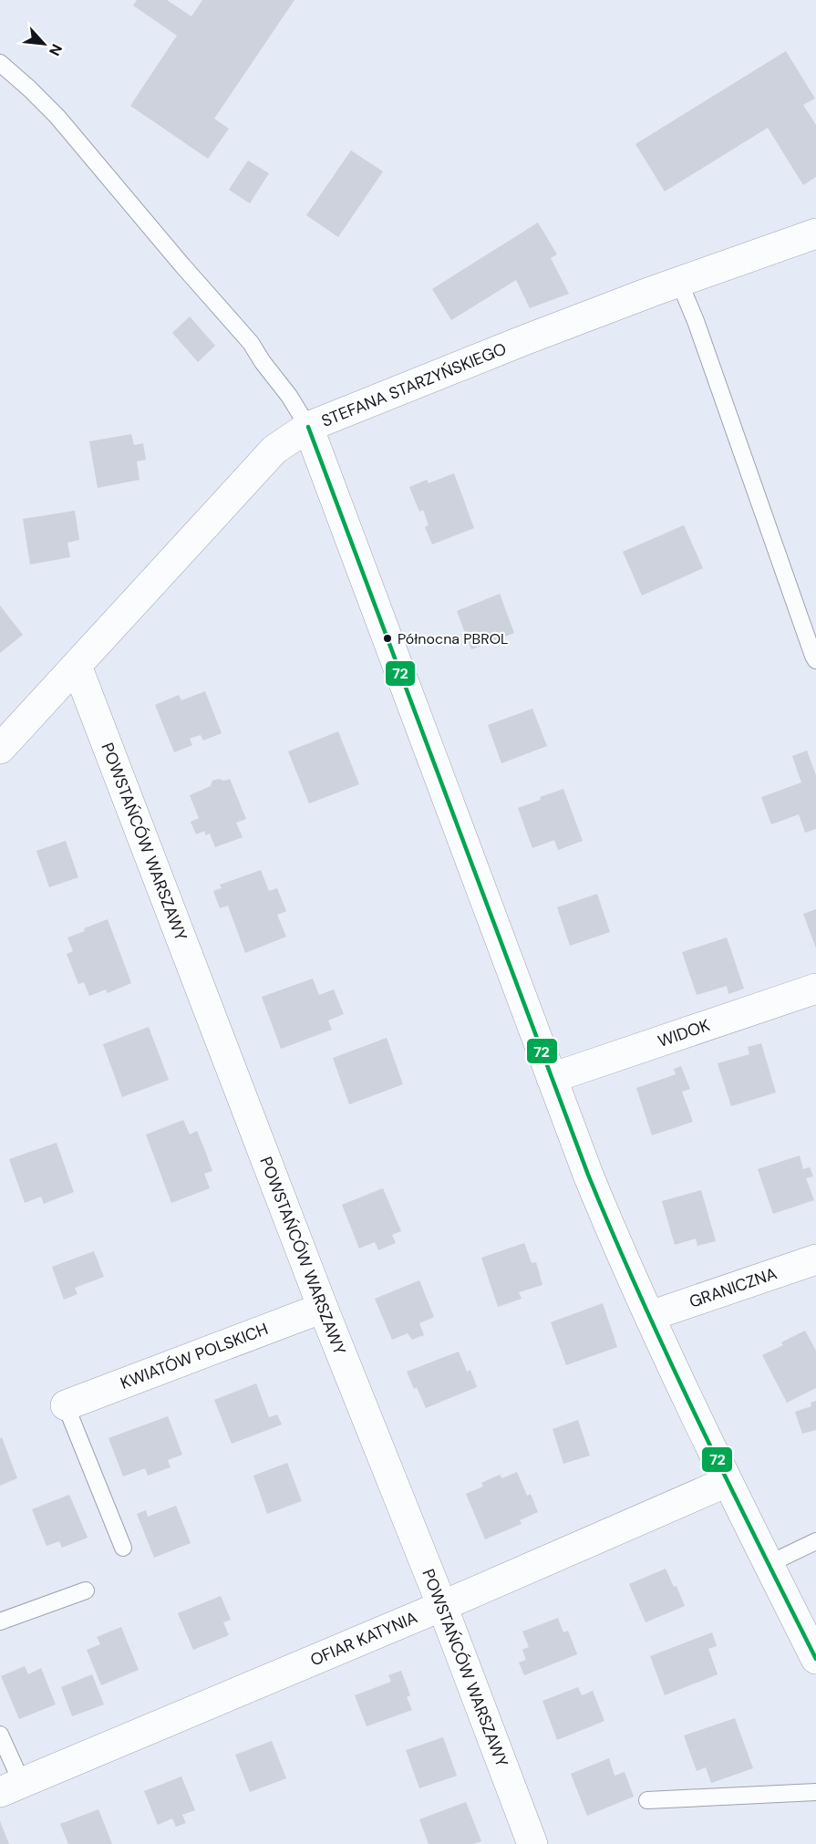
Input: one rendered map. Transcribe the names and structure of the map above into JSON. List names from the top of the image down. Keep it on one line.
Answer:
{"streets":{"street":["STEFANA STARZYŃSKIEGO","POWSTAŃCÓW WARSZAWY","WIDOK","GRANICZNA","KWIATÓW POLSKICH","OFIAR KATYNIA"]},"crossings":[["STEFANA STARZYŃSKIEGO","POWSTAŃCÓW WARSZAWY"],["POWSTAŃCÓW WARSZAWY","KWIATÓW POLSKICH"],["POWSTAŃCÓW WARSZAWY","OFIAR KATYNIA"]],"places":["Północna PBROL"],"lines":["transit line 72"],"north":"bottom right"}
